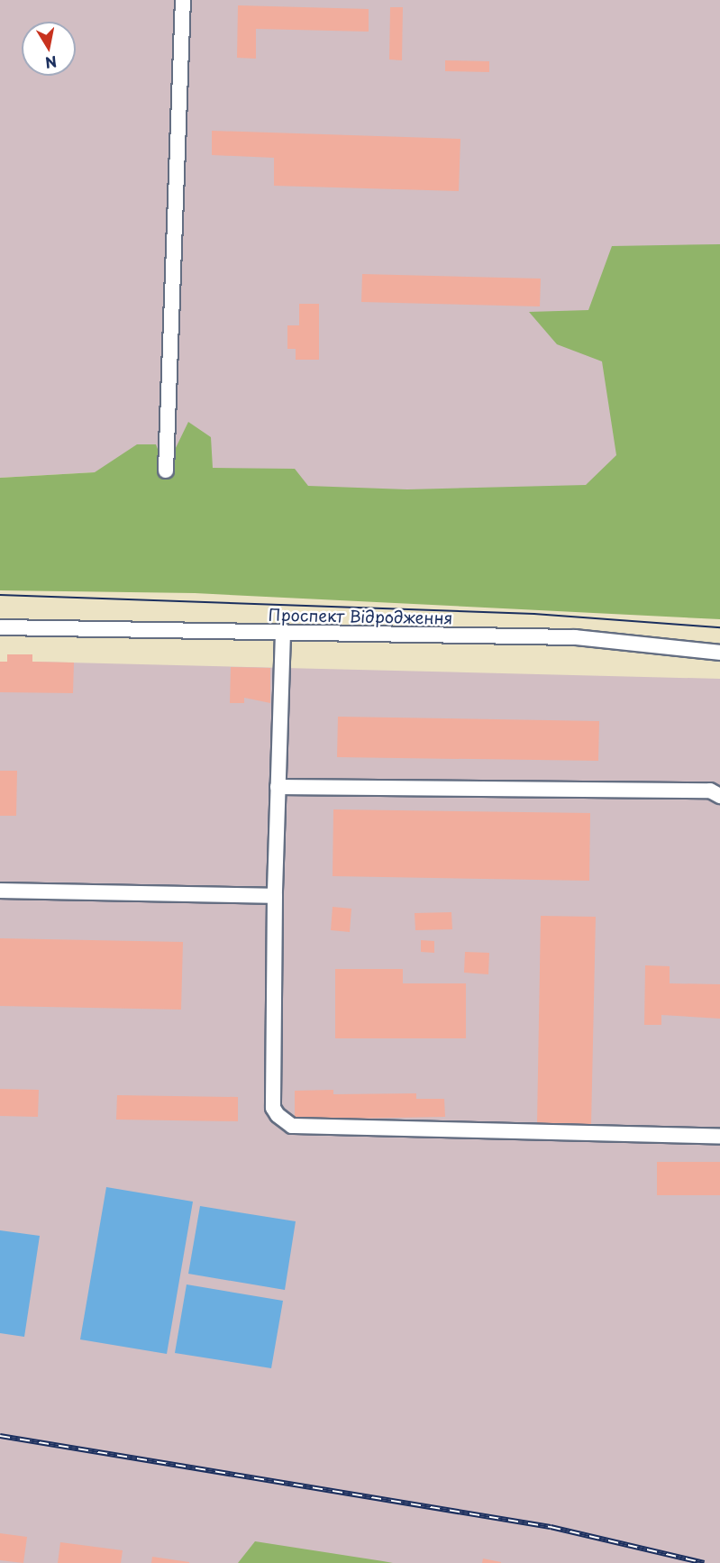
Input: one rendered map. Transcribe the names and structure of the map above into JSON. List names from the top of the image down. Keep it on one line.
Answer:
{"streets":{"street":["Проспект Відродження"]},"north":"bottom"}
